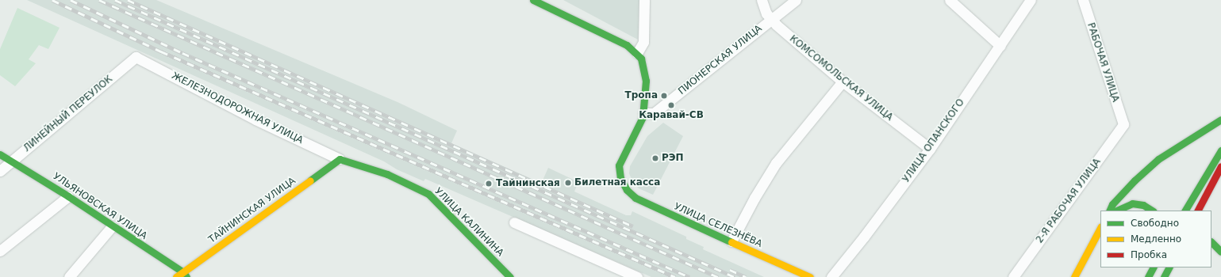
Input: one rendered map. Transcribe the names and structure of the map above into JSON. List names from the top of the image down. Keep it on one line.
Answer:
{"streets":{"main road":["УЛЬЯНОВСКАЯ УЛИЦА","ТАЙНИНСКАЯ УЛИЦА","УЛИЦА КАЛИНИНА","УЛИЦА СЕЛЕЗНЁВА"],"street":["ПИОНЕРСКАЯ УЛИЦА","РАБОЧАЯ УЛИЦА","КОМСОМОЛЬСКАЯ УЛИЦА","ЖЕЛЕЗНОДОРОЖНАЯ УЛИЦА","ЛИНЕЙНЫЙ ПЕРЕУЛОК","УЛИЦА ОПАНСКОГО","2-Я РАБОЧАЯ УЛИЦА"]},"crossings":[["ПИОНЕРСКАЯ УЛИЦА","КОМСОМОЛЬСКАЯ УЛИЦА"],["ПИОНЕРСКАЯ УЛИЦА","УЛИЦА СЕЛЕЗНЁВА"],["РАБОЧАЯ УЛИЦА","2-Я РАБОЧАЯ УЛИЦА"],["КОМСОМОЛЬСКАЯ УЛИЦА","УЛИЦА ОПАНСКОГО"],["ЖЕЛЕЗНОДОРОЖНАЯ УЛИЦА","ЛИНЕЙНЫЙ ПЕРЕУЛОК"],["ЖЕЛЕЗНОДОРОЖНАЯ УЛИЦА","ТАЙНИНСКАЯ УЛИЦА"],["ЖЕЛЕЗНОДОРОЖНАЯ УЛИЦА","УЛИЦА КАЛИНИНА"],["ЛИНЕЙНЫЙ ПЕРЕУЛОК","УЛЬЯНОВСКАЯ УЛИЦА"],["УЛЬЯНОВСКАЯ УЛИЦА","ТАЙНИНСКАЯ УЛИЦА"],["ТАЙНИНСКАЯ УЛИЦА","УЛИЦА КАЛИНИНА"]],"places":["Тропа","Каравай-СВ","РЭП","Билетная касса","Тайнинская"],"legend":["Свободно","Медленно","Пробка"]}
